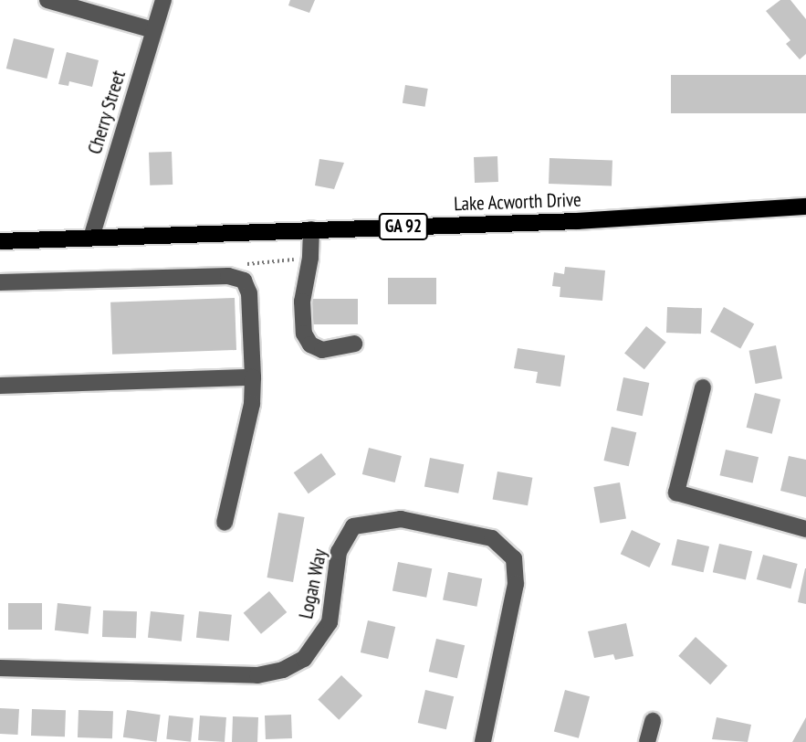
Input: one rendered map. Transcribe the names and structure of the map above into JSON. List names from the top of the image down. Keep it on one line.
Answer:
{"streets":{"main road":["Lake Acworth Drive","GA 92"],"street":["Cherry Street","Logan Way"]},"crossings":[["Cherry Street","Lake Acworth Drive"]]}
